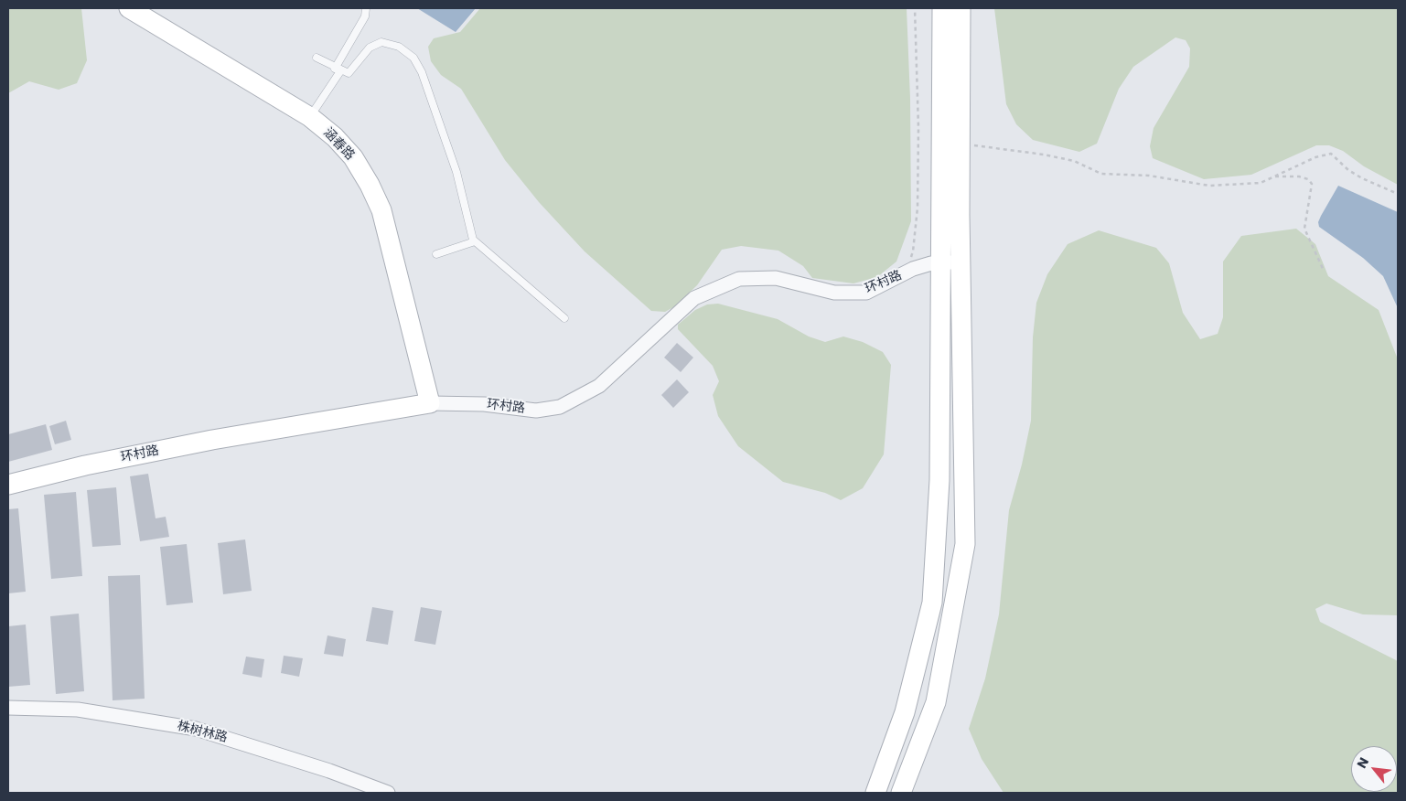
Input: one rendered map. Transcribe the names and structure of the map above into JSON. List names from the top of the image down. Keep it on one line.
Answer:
{"streets":{"main road":["涵春路","环村路"],"street":["株树林路"]},"crossings":[["涵春路","环村路"]],"north":"top left"}
